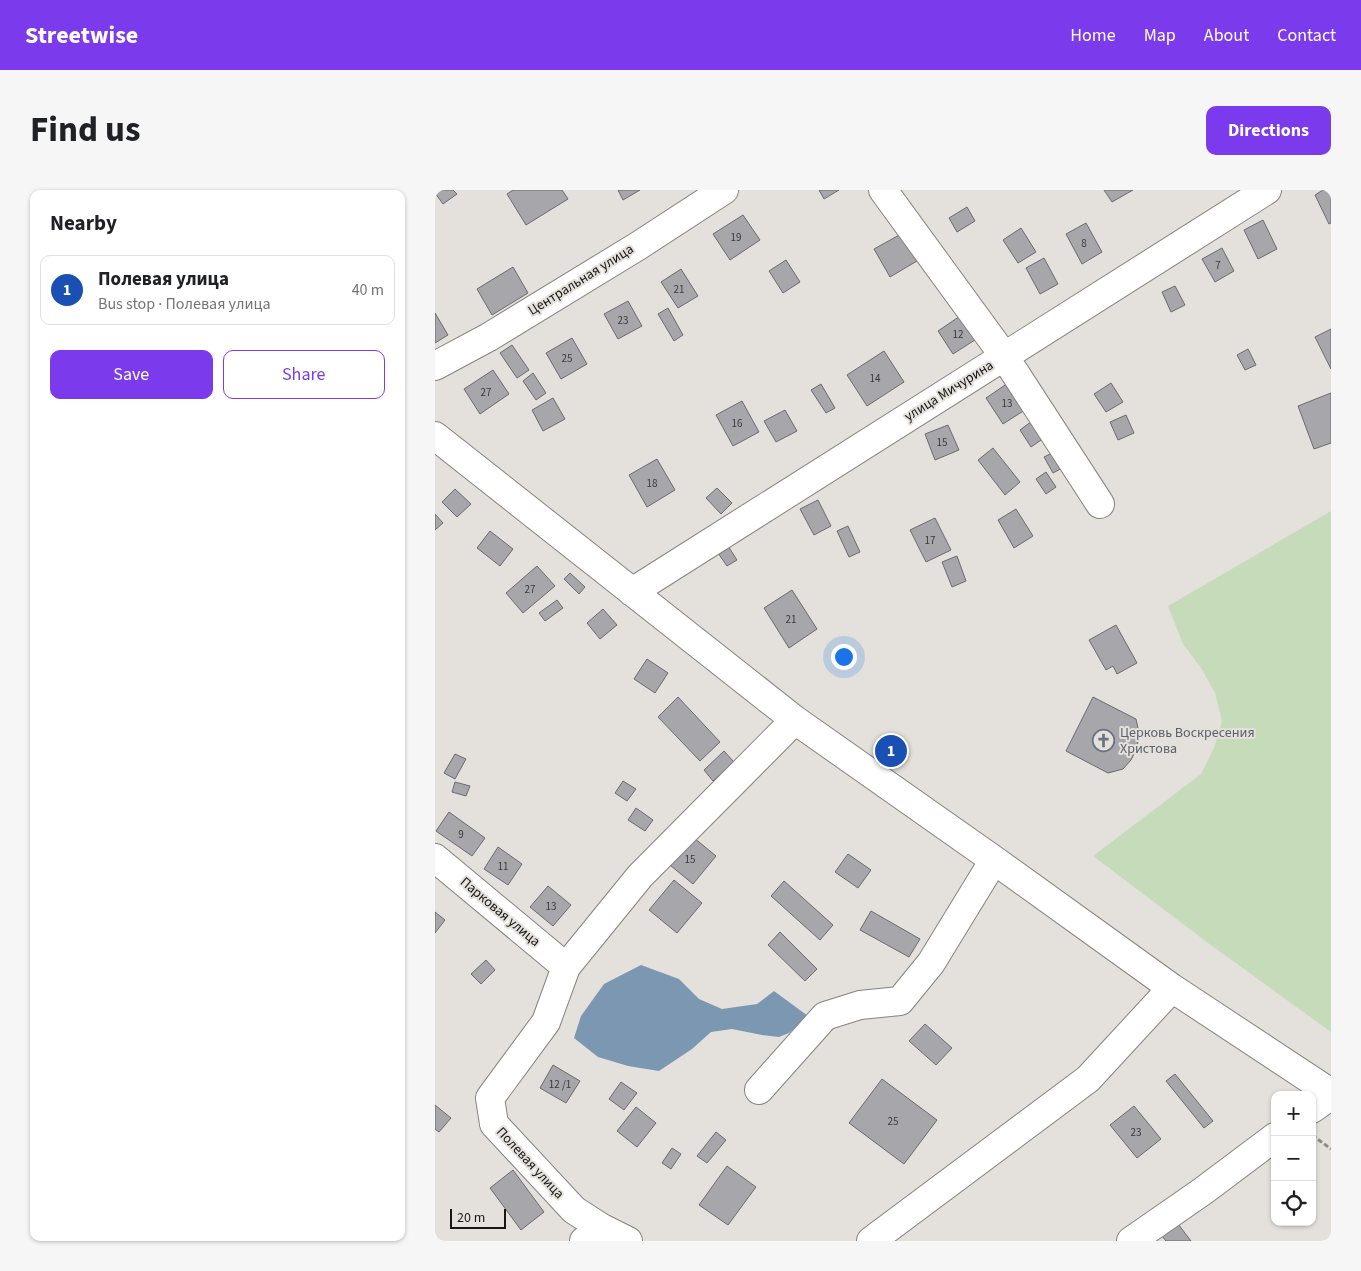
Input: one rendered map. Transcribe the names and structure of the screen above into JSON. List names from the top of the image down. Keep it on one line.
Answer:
{"streets":{"street":["Центральная улица","улица Мичурина","Парковая улица","Полевая улица"]},"crossings":[["Парковая улица","Полевая улица"]],"places":{"church":["Церковь Воскресения Христова"]},"house_numbers":["19","8","7","21","23","12","25","14","27","13","16","15","18","17","27","21","9","15","11","13","12 /1","25","23"],"scale_bar":"20 m","page":{"header":"Streetwise","nav":["Home","Map","About","Contact"],"title":"Find us","buttons":["Directions",["Save","Share"]],"heading":"Nearby","list":[{"mark":"1","name":"Полевая улица","note":"Bus stop · Полевая улица","value":"40 m"}],"pins":"1","map_buttons":["+","−"],"scale":"20 m"}}
